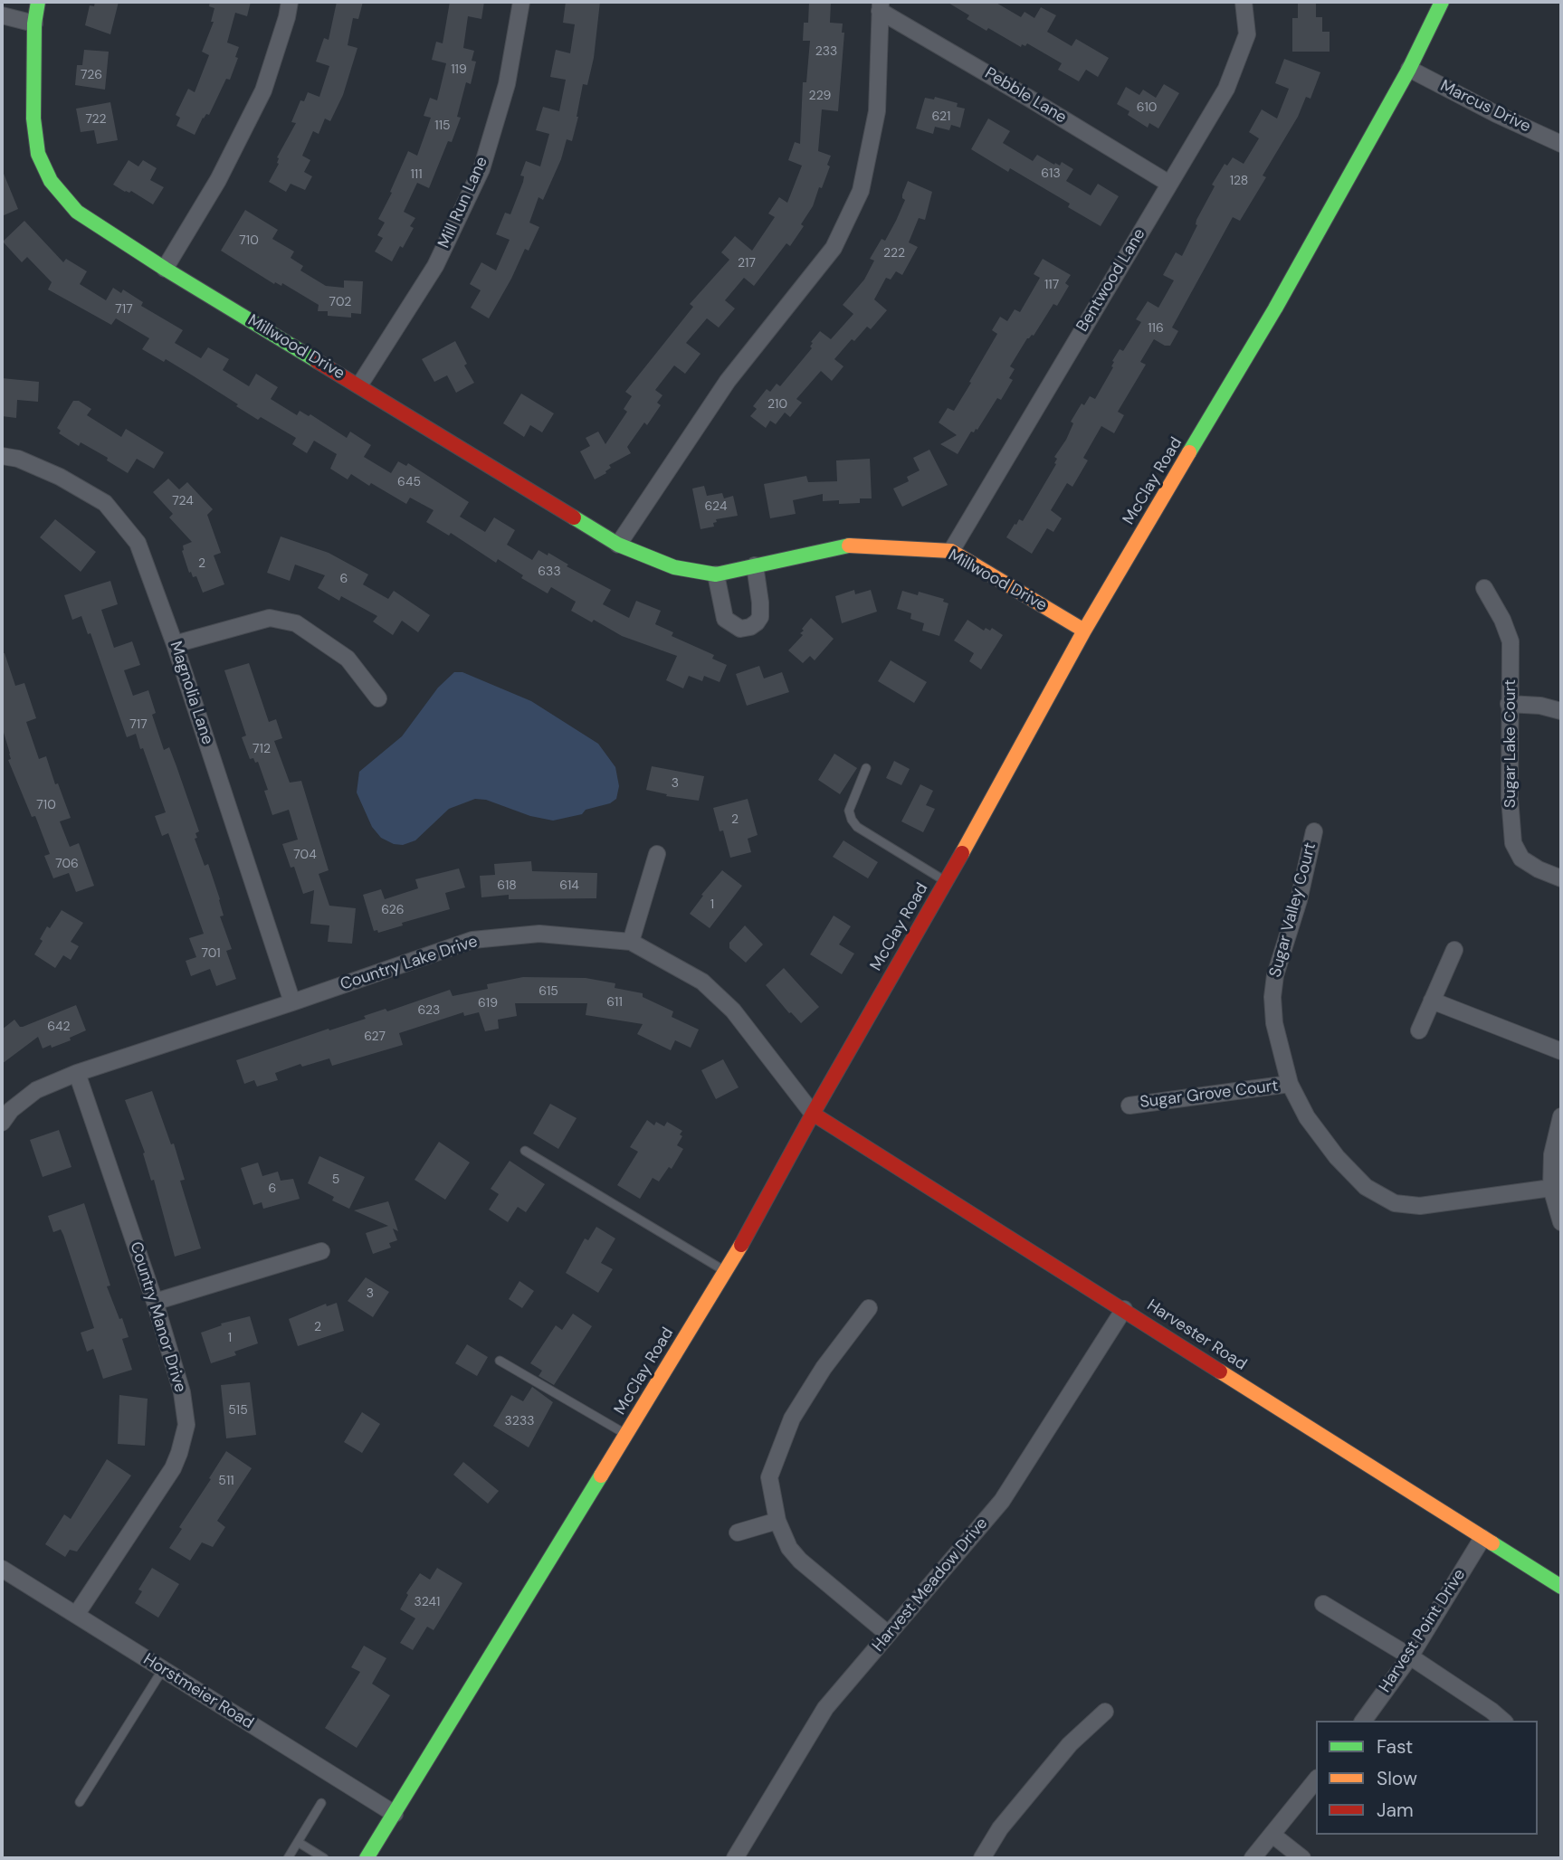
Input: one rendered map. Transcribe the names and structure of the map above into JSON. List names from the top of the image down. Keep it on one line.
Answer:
{"streets":{"main road":["Millwood Drive","McClay Road","Harvester Road"],"street":["Pebble Lane","Marcus Drive","Mill Run Lane","Bentwood Lane","Magnolia Lane","Sugar Lake Court","Sugar Valley Court","Country Lake Drive","Sugar Grove Court","Country Manor Drive","Harvest Meadow Drive","Harvest Point Drive","Horstmeier Road"]},"crossings":[["Pebble Lane","Bentwood Lane"],["Marcus Drive","McClay Road"],["Mill Run Lane","Millwood Drive"],["Bentwood Lane","Millwood Drive"],["Millwood Drive","McClay Road"],["McClay Road","Country Lake Drive"],["McClay Road","Harvester Road"],["McClay Road","Horstmeier Road"],["Magnolia Lane","Country Lake Drive"],["Sugar Valley Court","Sugar Grove Court"],["Country Lake Drive","Country Manor Drive"],["Country Lake Drive","Harvester Road"],["Country Manor Drive","Horstmeier Road"],["Harvester Road","Harvest Meadow Drive"],["Harvester Road","Harvest Point Drive"]],"house_numbers":["233","119","726","229","610","621","722","115","613","111","128","710","222","217","117","702","717","116","210","645","724","624","2","633","6","717","712","3","710","2","704","706","618","614","1","626","701","615","611","619","623","642","627","5","6","3","2","1","515","3233","511","3241"],"legend":["Fast","Slow","Jam"]}
